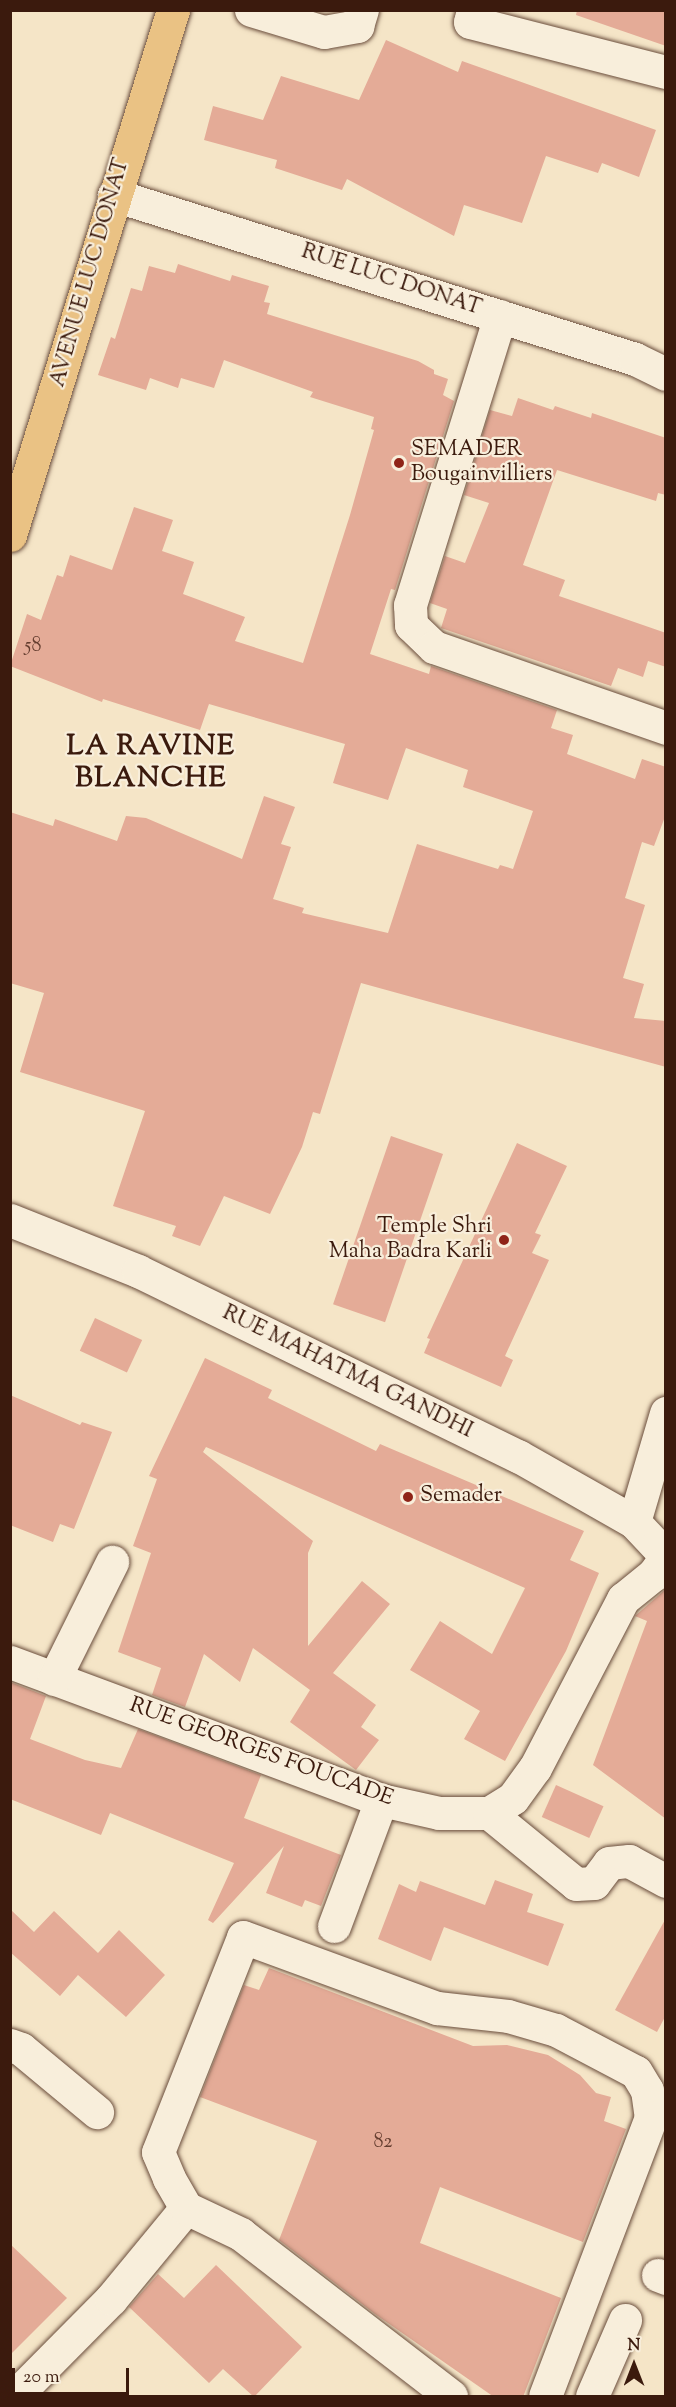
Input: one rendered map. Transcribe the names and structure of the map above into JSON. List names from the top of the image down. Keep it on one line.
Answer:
{"streets":{"main road":["AVENUE LUC DONAT"],"street":["RUE LUC DONAT","RUE MAHATMA GANDHI","RUE GEORGES FOUCADE"]},"crossings":[["AVENUE LUC DONAT","RUE LUC DONAT"]],"districts":["LA RAVINE BLANCHE"],"places":["SEMADER Bougainvilliers","Temple Shri Maha Badra Karli","Semader"],"house_numbers":["58","82"],"scale_bar":"20 m","north":"top"}
